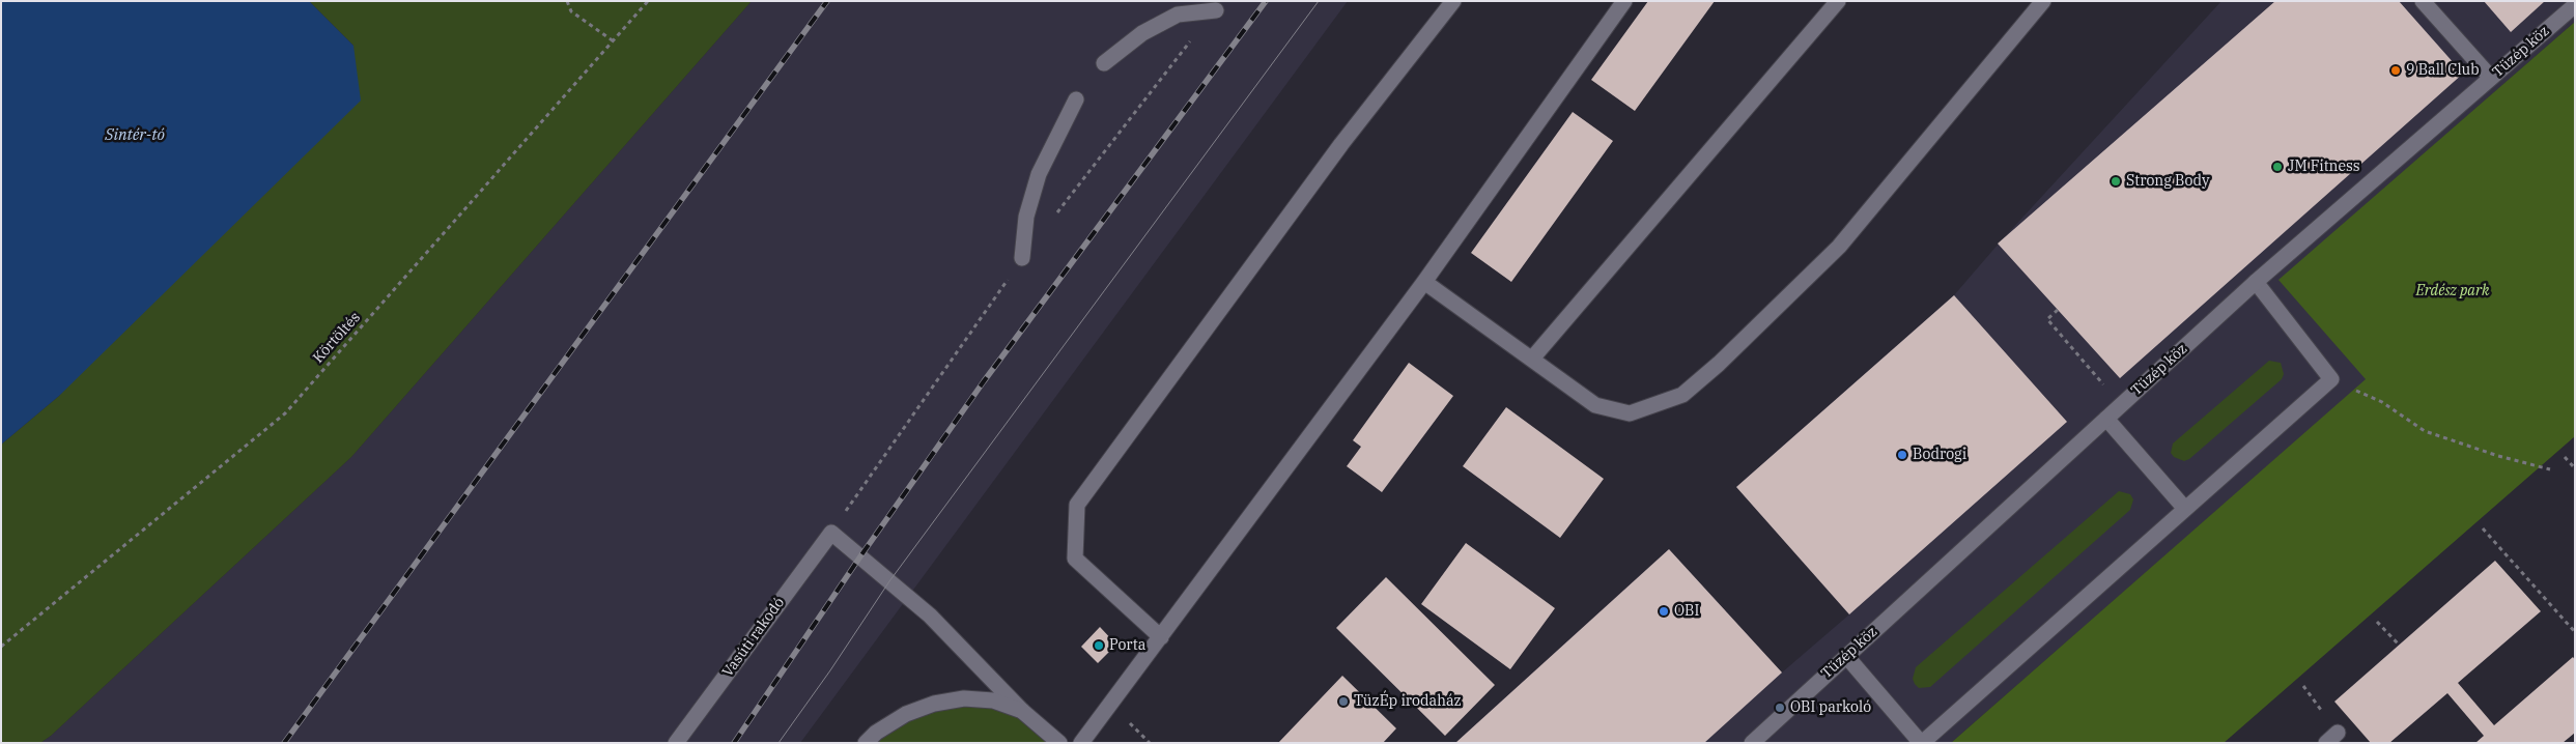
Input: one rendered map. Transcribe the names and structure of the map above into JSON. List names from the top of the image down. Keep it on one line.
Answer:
{"streets":{"street":["Tüzép köz","Vasúti rakodó"],"path":["Körtöltés"]},"water":["Sintér-tó"],"parks":["Erdész park"],"places":["9 Ball Club","JM Fitness","Strong Body","Bodrogi","OBI","Porta","TüzÉp irodaház","OBI parkoló"]}
